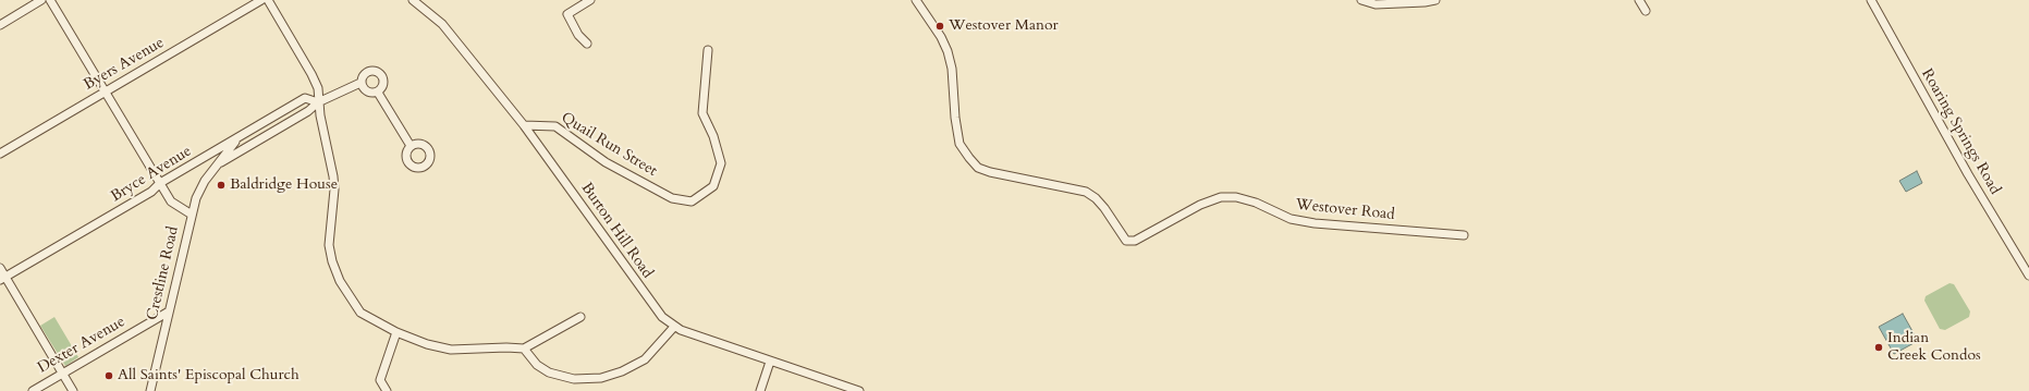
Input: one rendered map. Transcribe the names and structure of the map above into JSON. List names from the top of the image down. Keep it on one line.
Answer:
{"streets":{"street":["Byers Avenue","Roaring Springs Road","Quail Run Street","Bryce Avenue","Westover Road","Burton Hill Road","Crestline Road","Dexter Avenue"]},"crossings":[["Quail Run Street","Burton Hill Road"],["Bryce Avenue","Crestline Road"],["Crestline Road","Dexter Avenue"]],"places":["Westover Manor","Baldridge House","Indian Creek Condos","All Saints' Episcopal Church"]}
